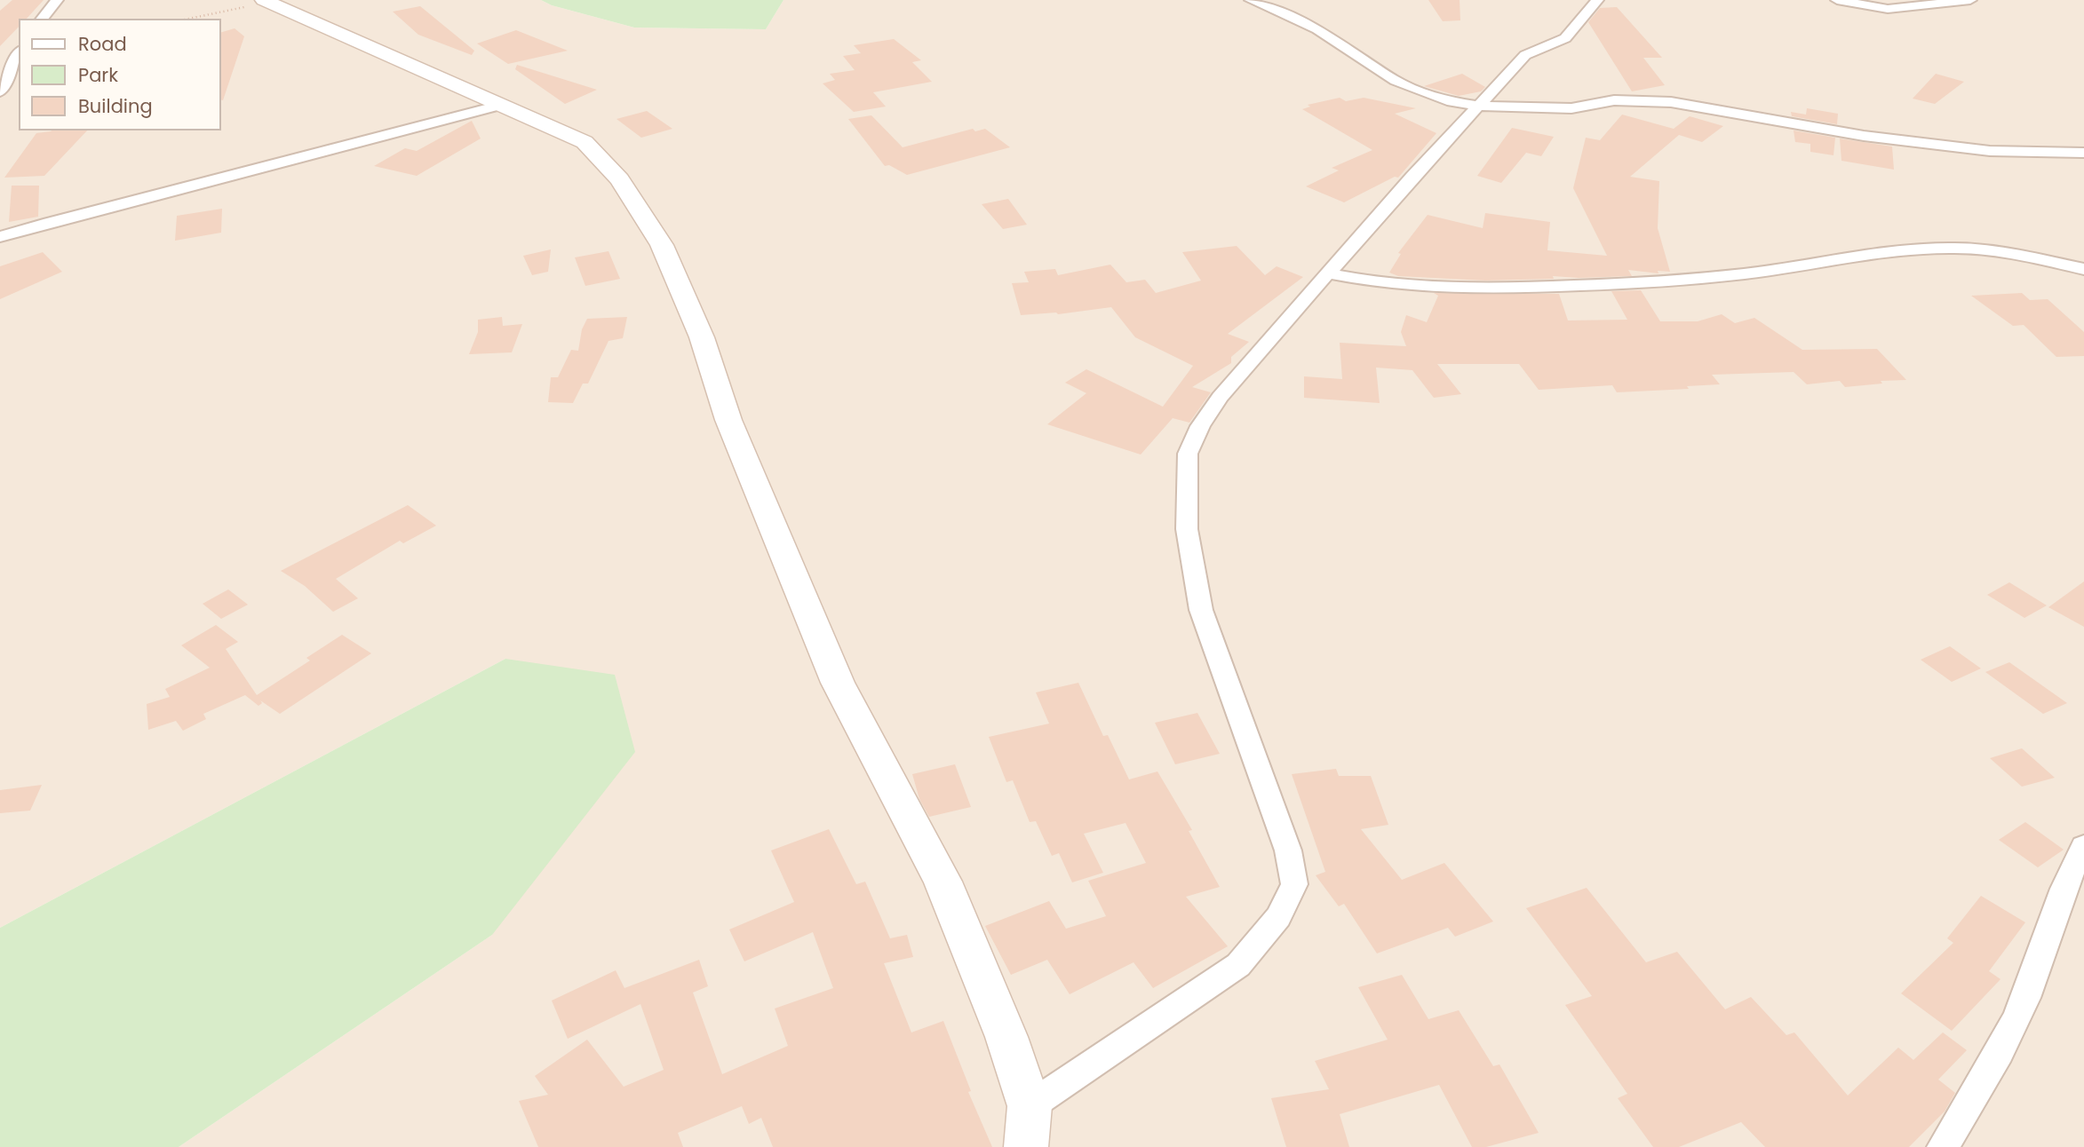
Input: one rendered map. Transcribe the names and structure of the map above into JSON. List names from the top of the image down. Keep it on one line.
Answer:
{"legend":["Road","Park","Building"]}
